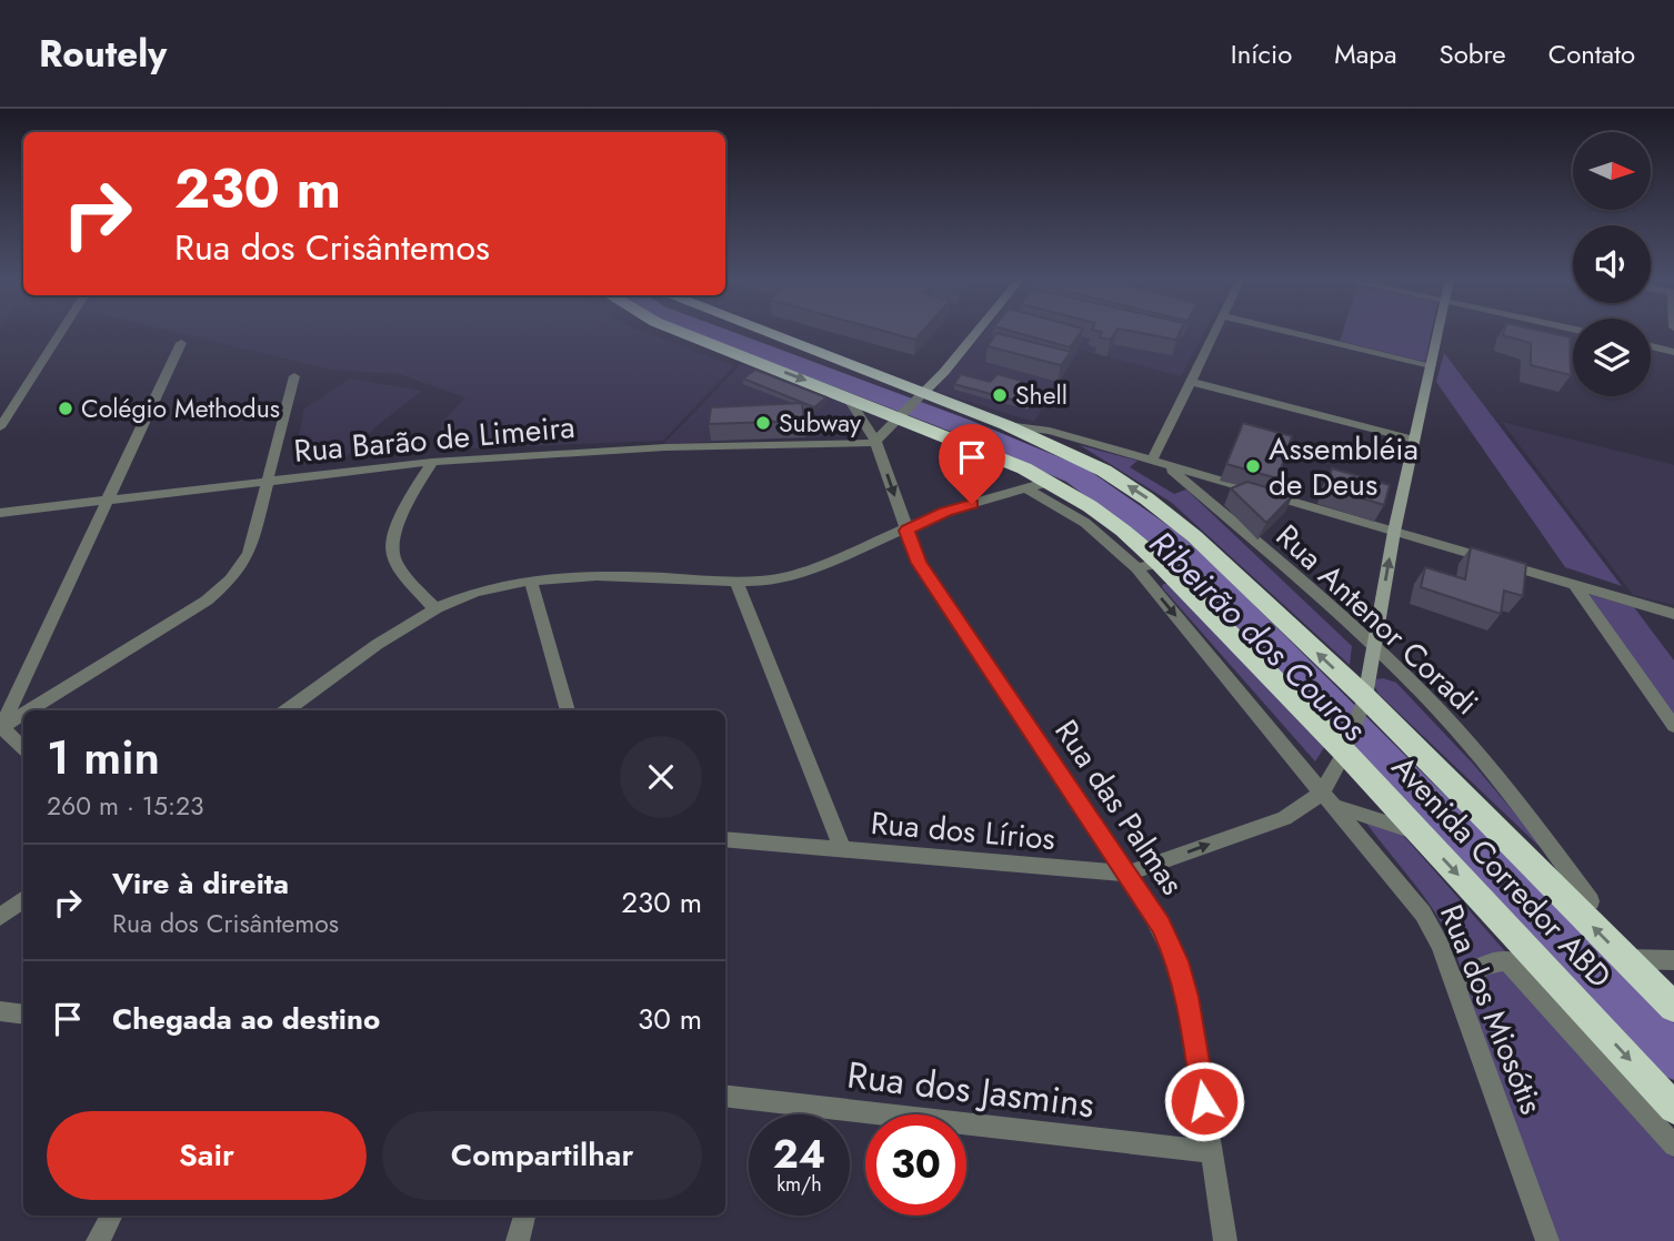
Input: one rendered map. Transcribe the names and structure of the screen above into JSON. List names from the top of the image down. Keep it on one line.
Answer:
{"streets":{"highway":["Avenida Corredor ABD"],"street":["Rua Barão de Limeira","Rua Antenor Coradi","Rua das Palmas","Rua dos Lírios","Rua dos Miosótis","Rua dos Jasmins"]},"crossings":[["Rua Barão de Limeira","Rua das Palmas"],["Rua das Palmas","Rua dos Lírios"],["Rua das Palmas","Avenida Corredor ABD"],["Rua das Palmas","Rua dos Jasmins"],["Rua dos Lírios","Avenida Corredor ABD"],["Rua dos Lírios","Rua dos Miosótis"]],"water":["Ribeirão dos Couros"],"places":["Shell","Colégio Methodus","Subway","Assembléia de Deus"],"north":"right","page":{"header":"Routely","nav":["Início","Mapa","Sobre","Contato"],"turn":["230 m","Rua dos Crisântemos"],"heading":["1 min","260 m · 15:23"],"list":[{"name":"Vire à direita","note":"Rua dos Crisântemos","value":"230 m"},{"name":"Chegada ao destino","value":"30 m"}],"buttons":["Sair","Compartilhar"],"speed":"24 km/h","limit":"30"}}
